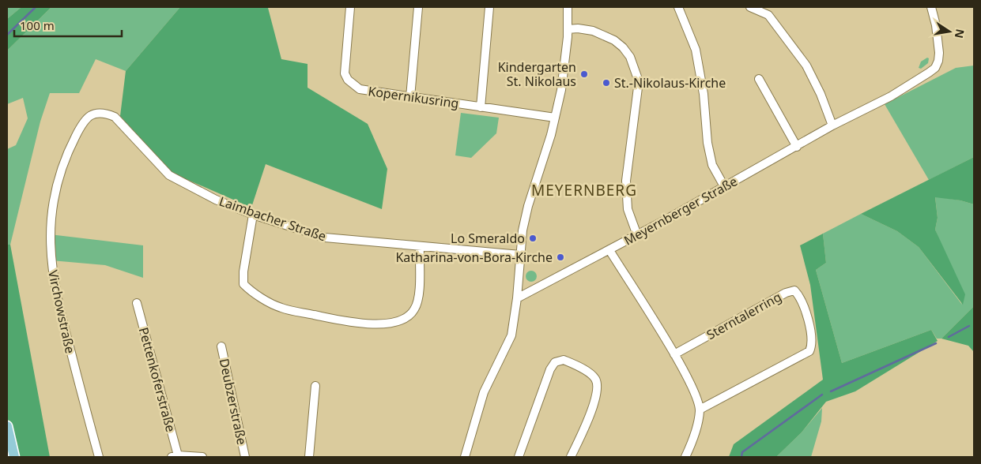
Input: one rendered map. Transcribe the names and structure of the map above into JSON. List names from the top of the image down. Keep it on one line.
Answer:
{"streets":{"street":["Kopernikusring","Meyernberger Straße","Laimbacher Straße","Virchowstraße","Sterntalerring","Pettenkoferstraße","Deubzerstraße"]},"crossings":[["Laimbacher Straße","Virchowstraße"]],"districts":["MEYERNBERG"],"places":["Kindergarten St. Nikolaus","St.-Nikolaus-Kirche","Lo Smeraldo","Katharina-von-Bora-Kirche"],"scale_bar":"100 m","north":"right"}
